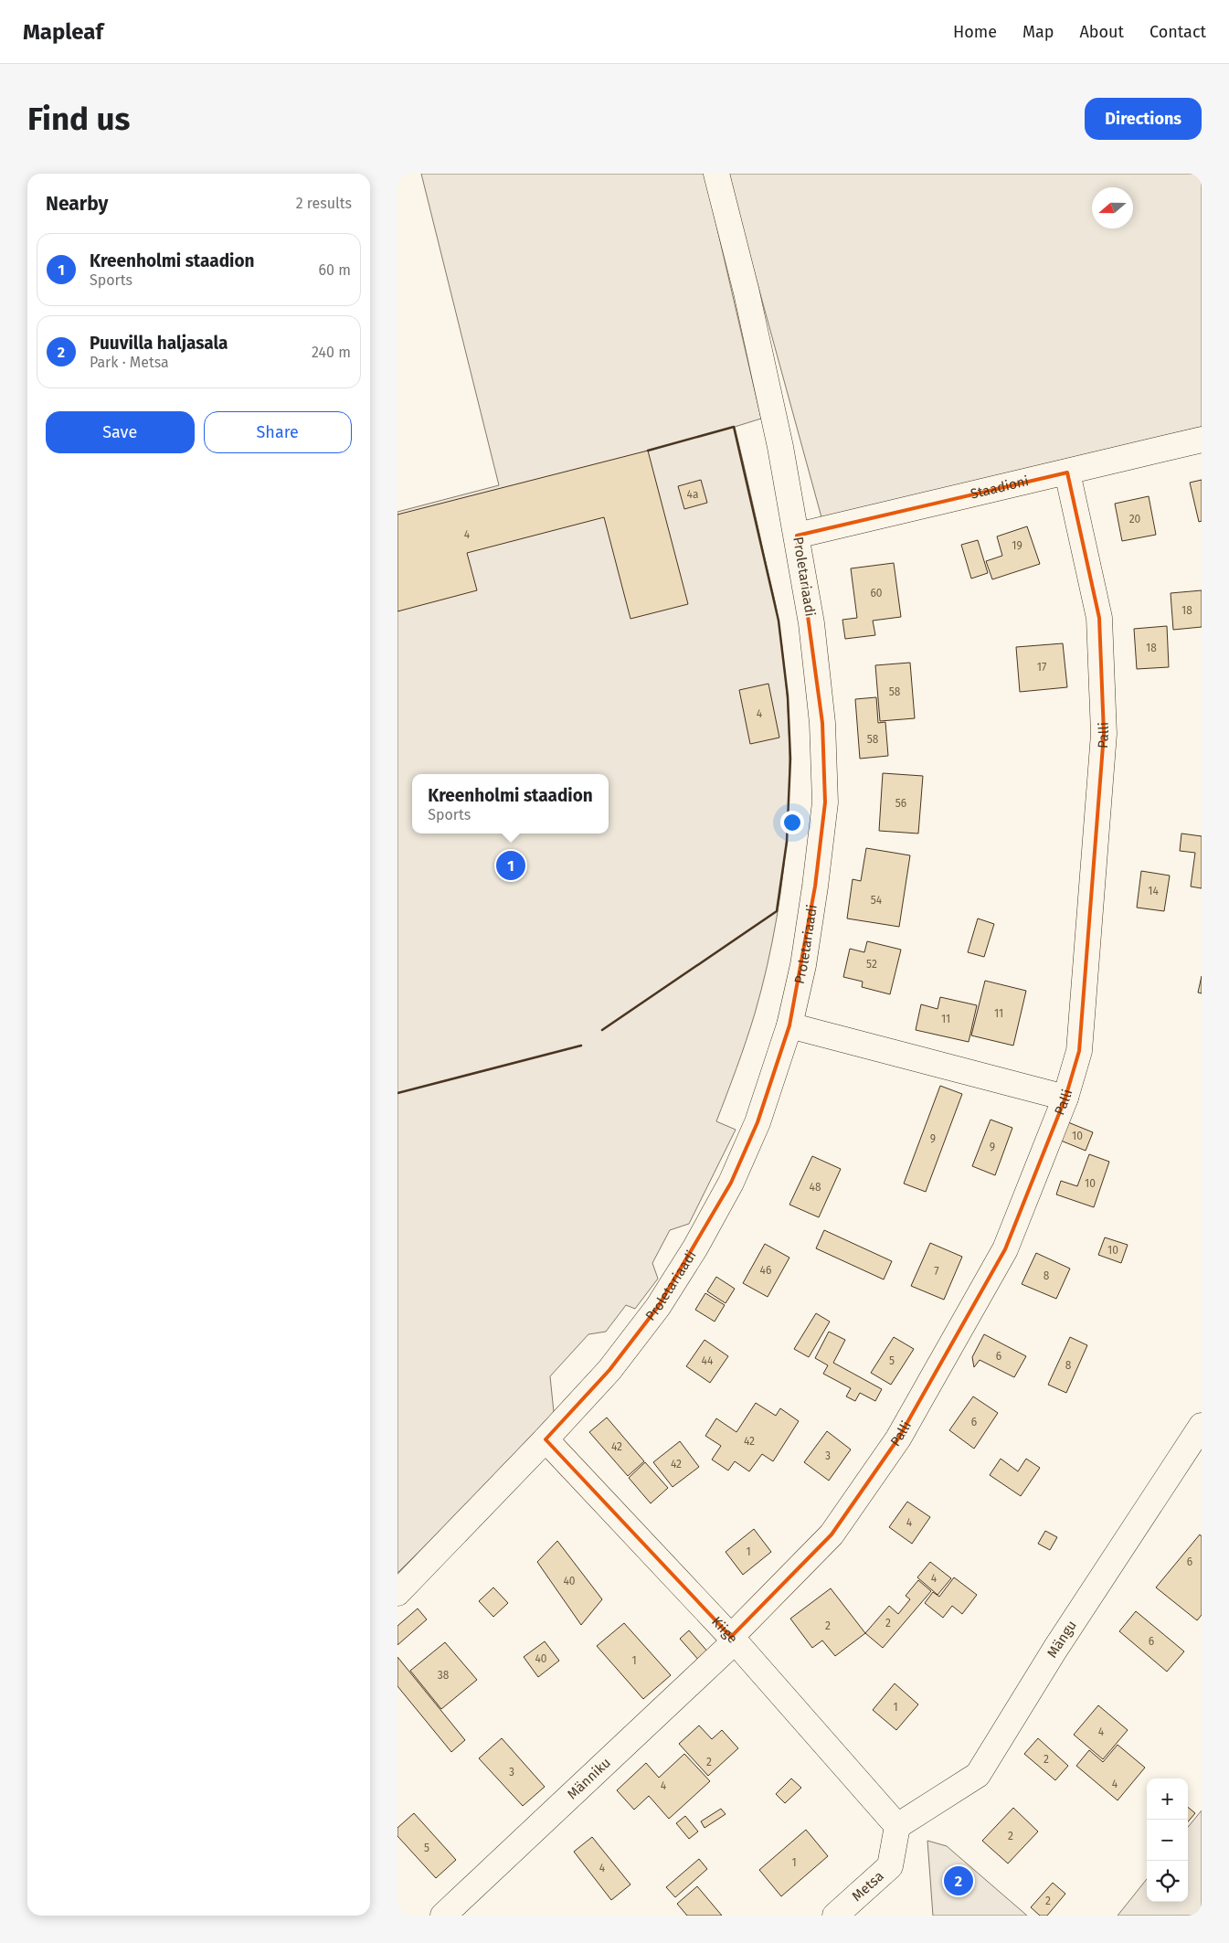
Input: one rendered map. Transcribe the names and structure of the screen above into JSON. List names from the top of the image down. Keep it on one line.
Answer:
{"streets":{"street":["Staadioni","Proletariaadi","Palli","Kiige","Mängu","Männiku","Metsa"]},"crossings":[["Staadioni","Proletariaadi"],["Staadioni","Palli"],["Proletariaadi","Kiige"],["Palli","Kiige"],["Palli","Männiku"],["Kiige","Mängu"],["Kiige","Männiku"],["Kiige","Metsa"],["Mängu","Metsa"]],"house_numbers":["4a","20","4","19","60","18","18","17","58","4","58","56","14","54","52","11","11","10","9","9","10","48","10","46","7","8","6","44","5","8","6","42","42","3","42","4","1","6","4","40","2","2","6","40","1","38","1","4","2","2","3","4","4","2","5","1","4","2"],"north":"left","page":{"header":"Mapleaf","nav":["Home","Map","About","Contact"],"buttons":["Directions",["Save","Share"]],"title":"Find us","heading":["Nearby","2 results"],"list":[{"mark":"1","name":"Kreenholmi staadion","note":"Sports","value":"60 m"},{"mark":"2","name":"Puuvilla haljasala","note":"Park · Metsa","value":"240 m"}],"popup":["Kreenholmi staadion","Sports"],"pins":["1","2"],"map_buttons":["+","−"]}}
